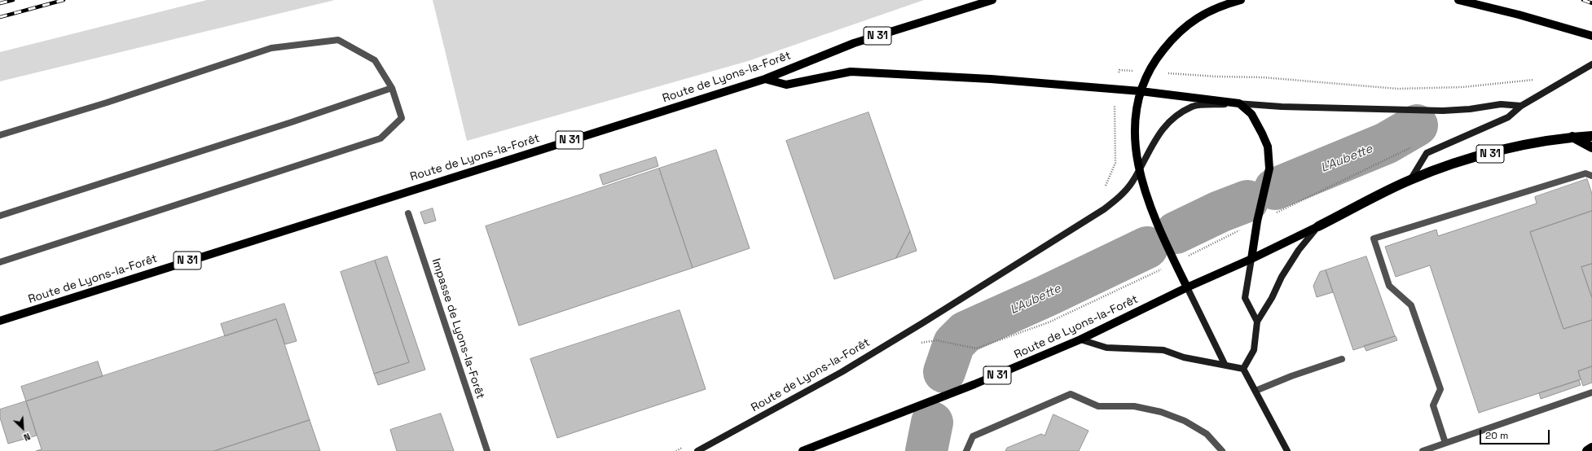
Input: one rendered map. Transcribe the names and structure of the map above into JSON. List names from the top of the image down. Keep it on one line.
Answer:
{"streets":{"highway":["N 31"],"main road":["Route de Lyons-la-Forêt"],"street":["Impasse de Lyons-la-Forêt"]},"crossings":[["N 31","Route de Lyons-la-Forêt"]],"water":["L'Aubette"],"scale_bar":"20 m","north":"bottom right"}
